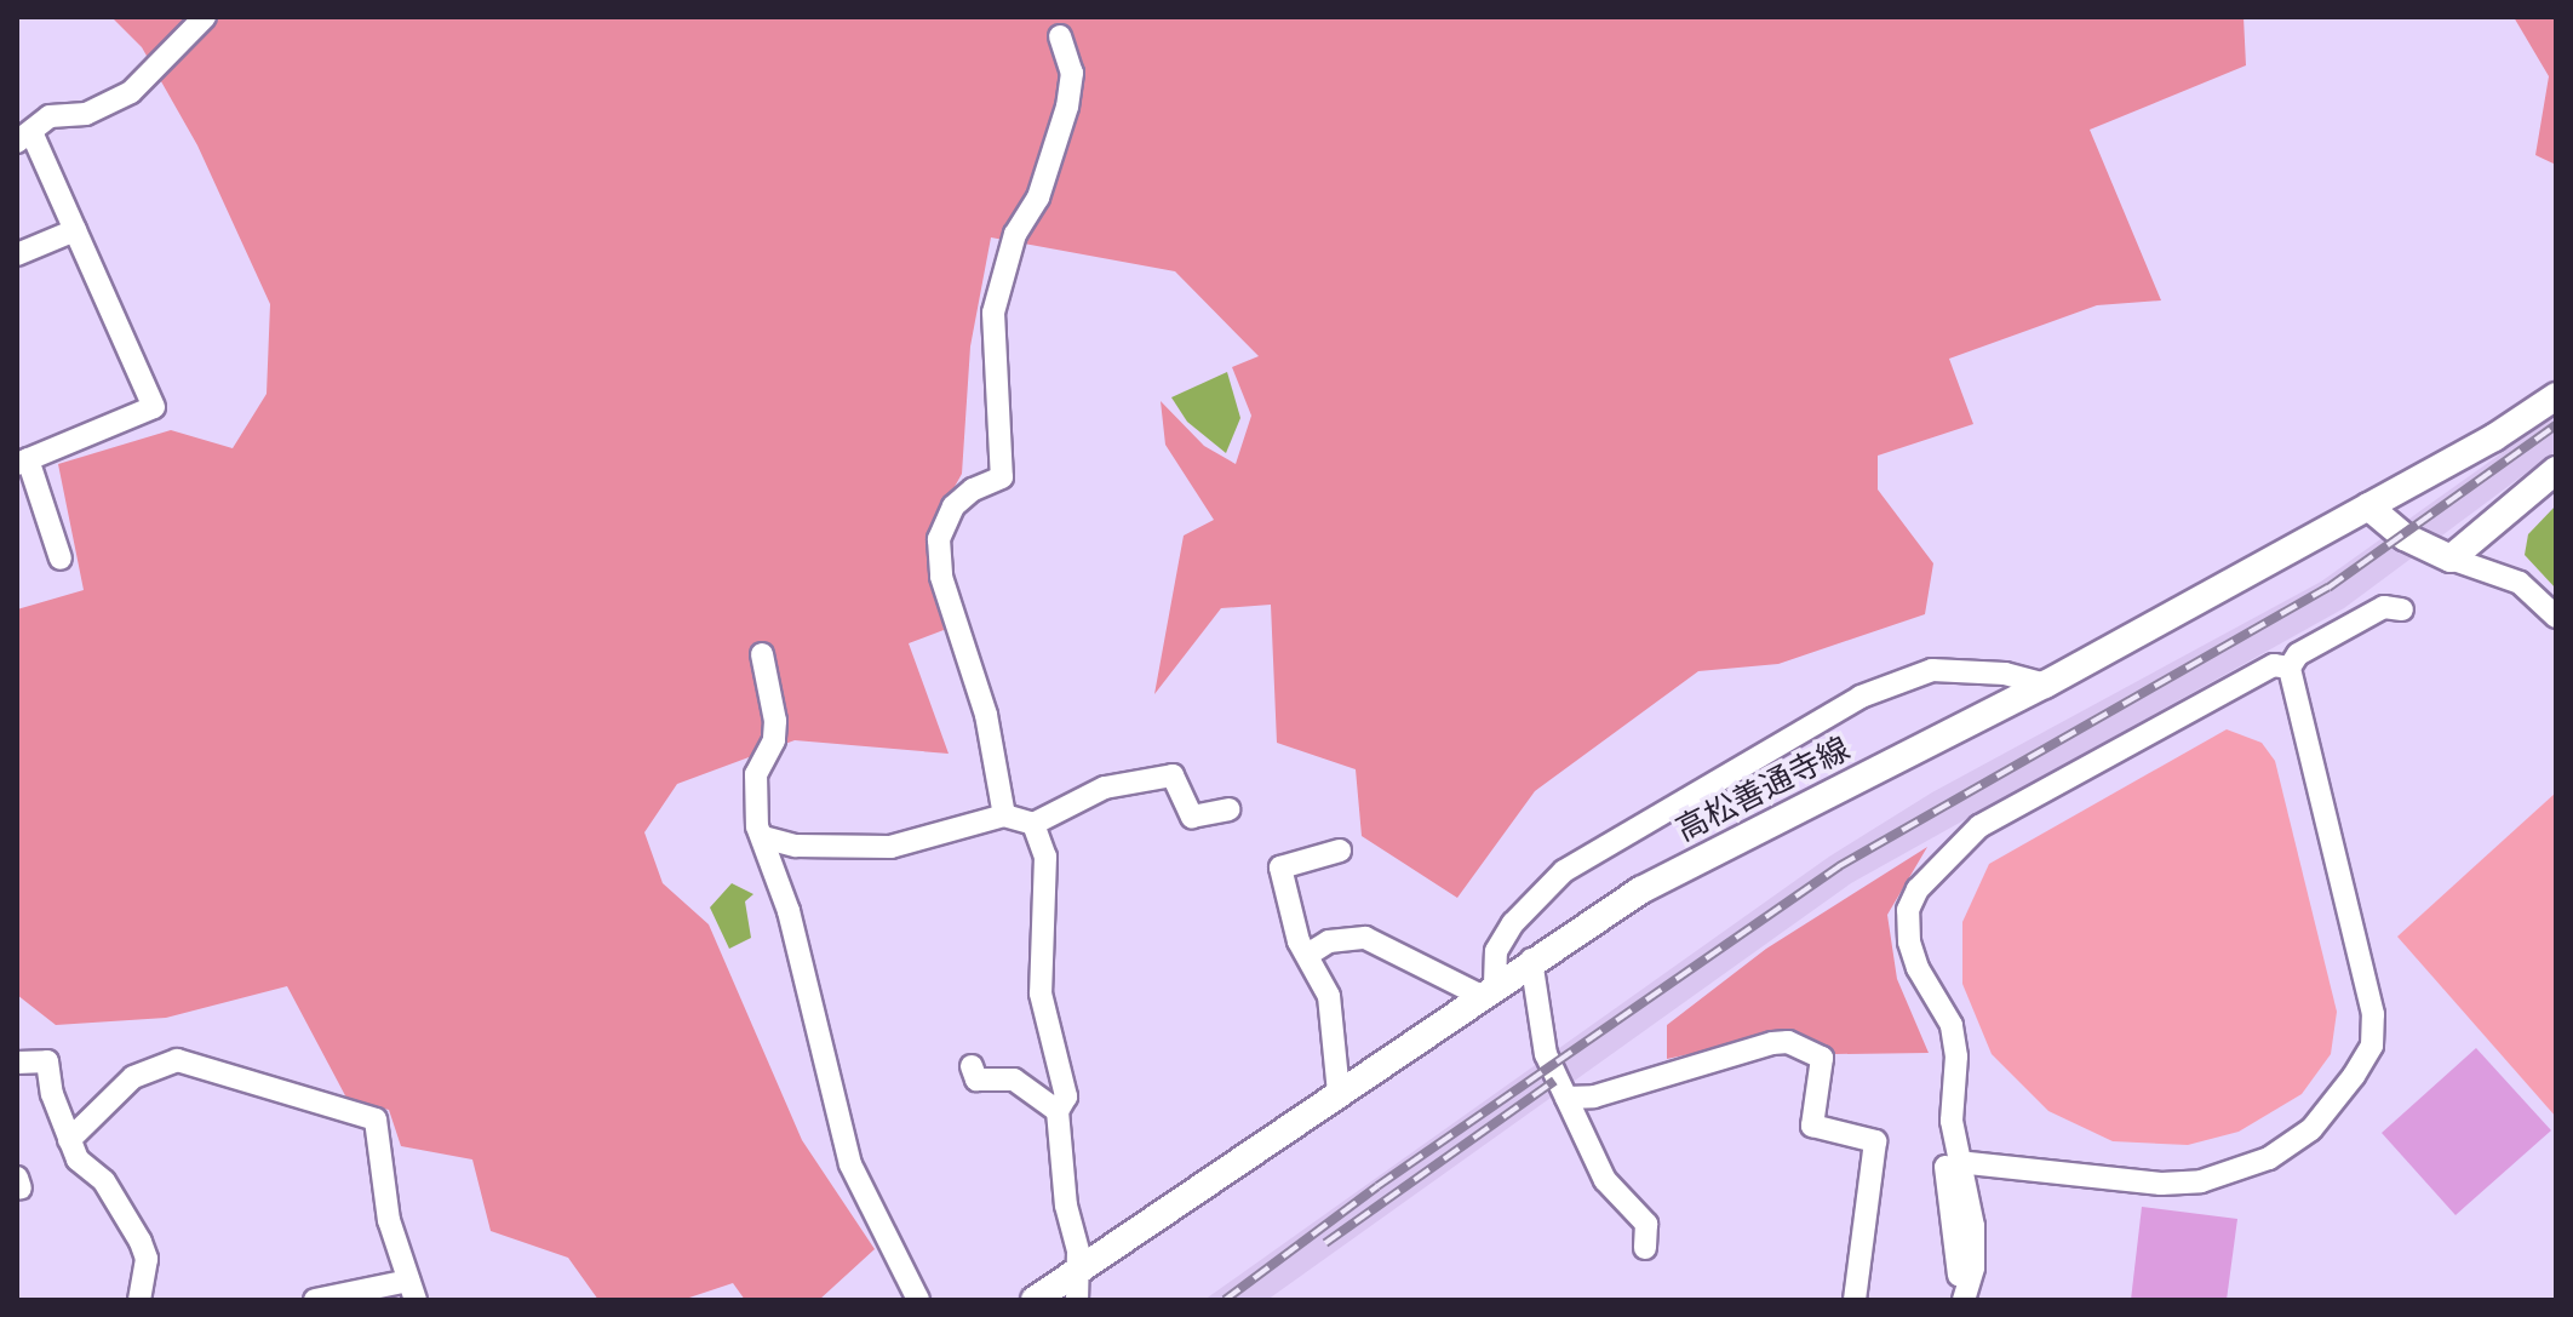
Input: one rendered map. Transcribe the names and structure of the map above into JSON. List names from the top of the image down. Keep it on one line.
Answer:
{"streets":{"main road":["高松善通寺線"]}}
